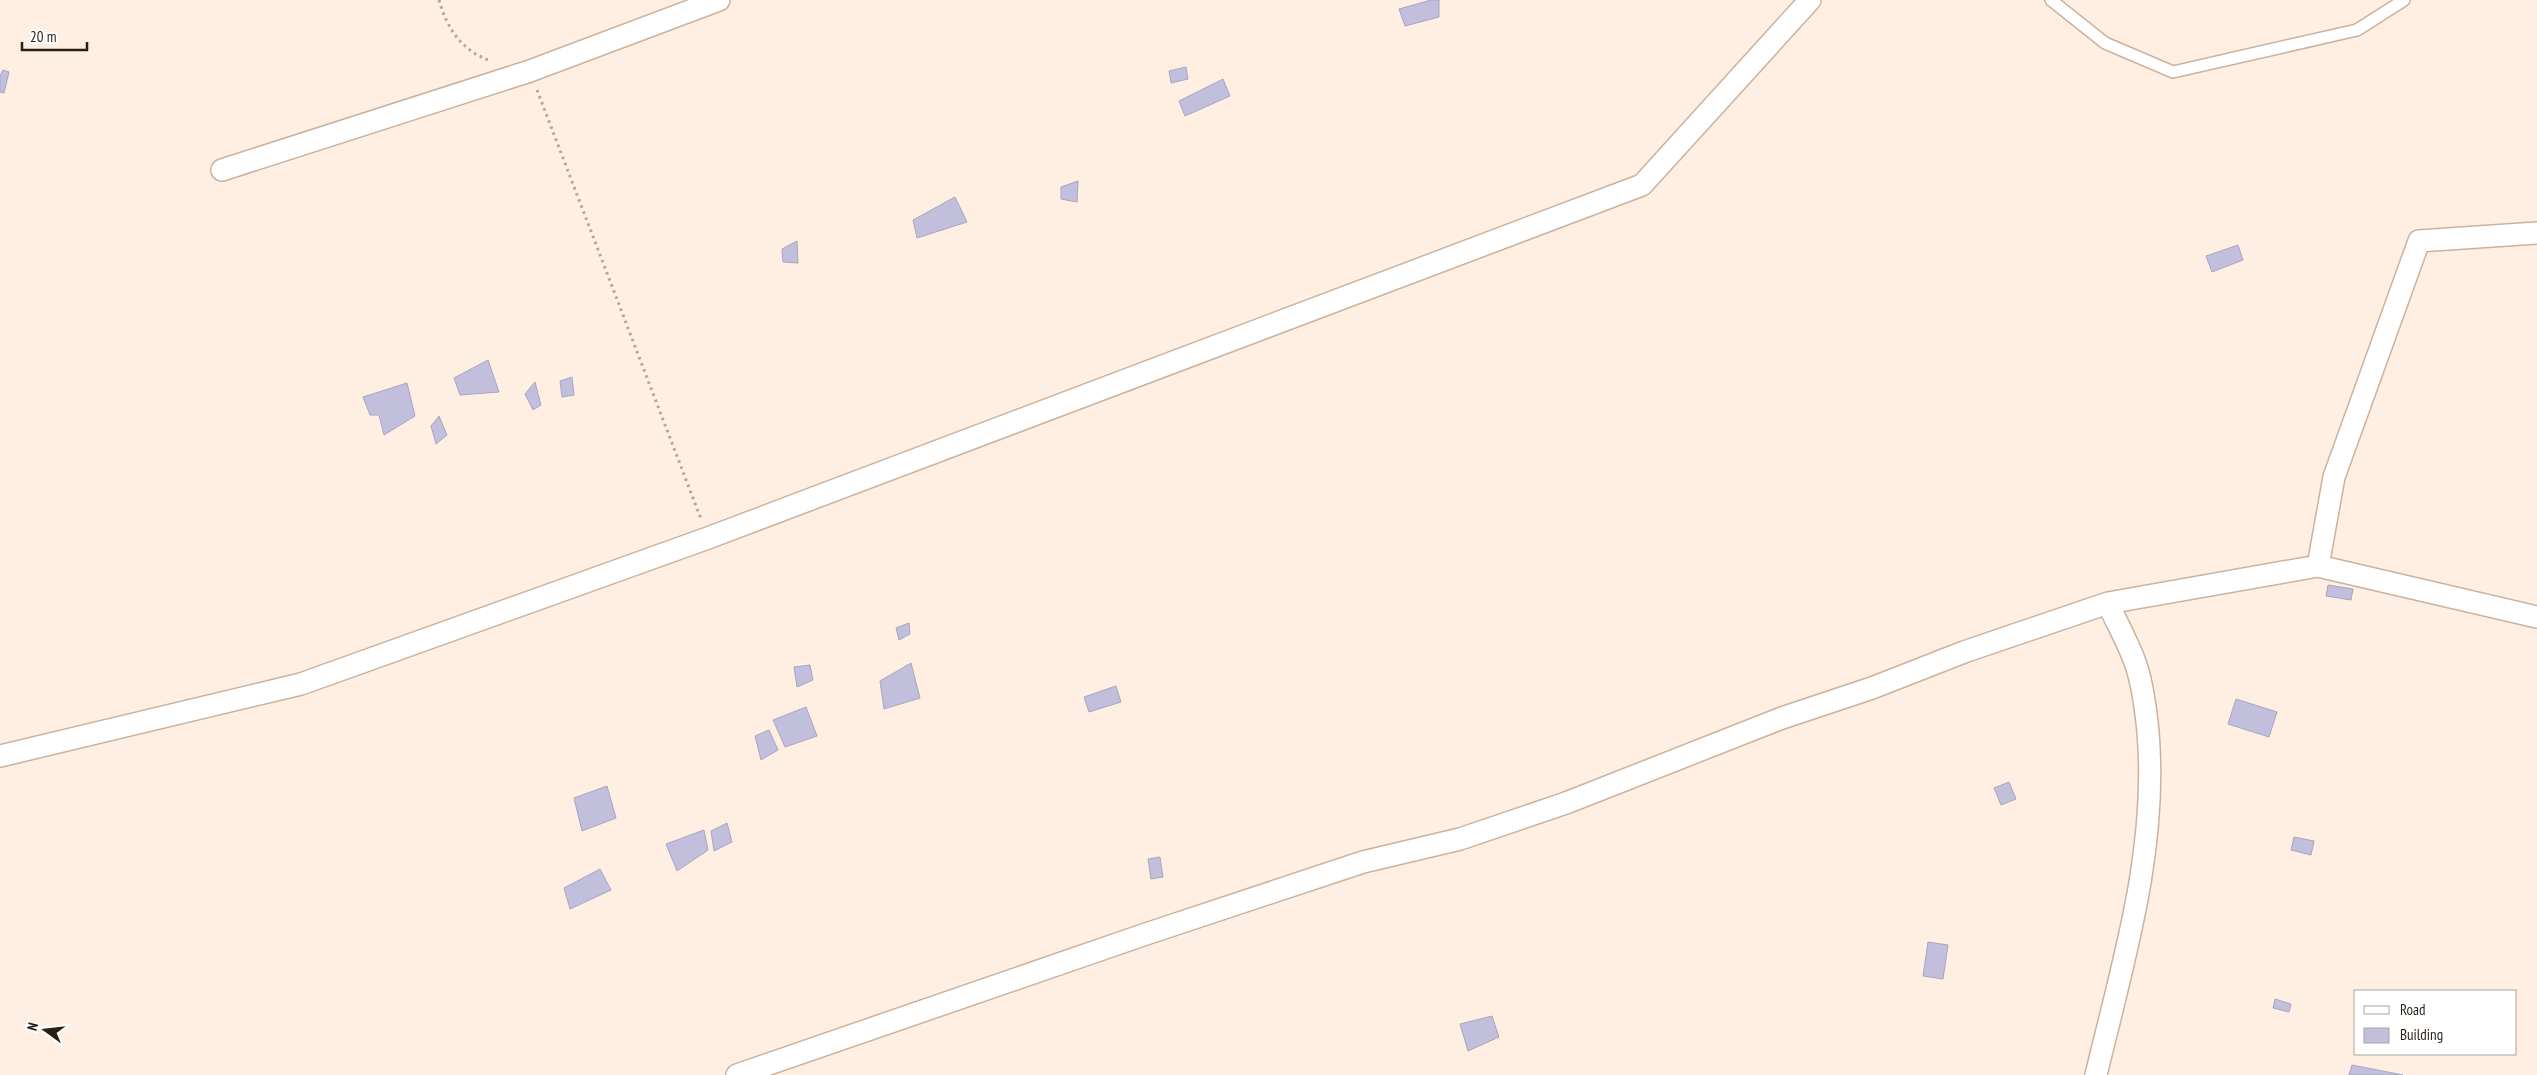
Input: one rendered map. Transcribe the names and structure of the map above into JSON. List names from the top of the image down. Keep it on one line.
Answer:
{"legend":["Road","Building"],"scale_bar":"20 m","north":"left"}
